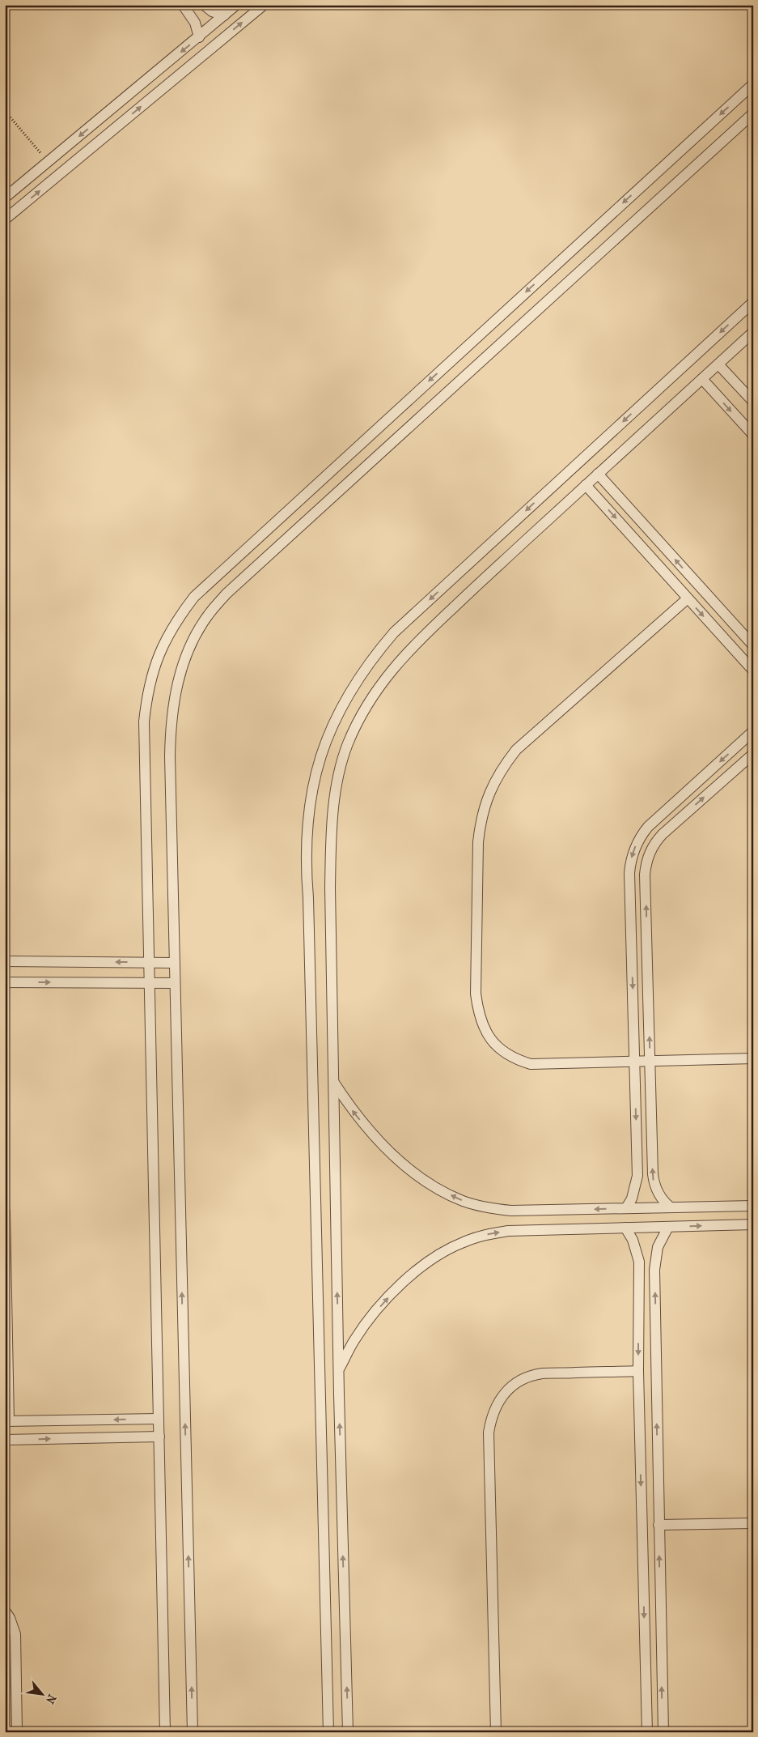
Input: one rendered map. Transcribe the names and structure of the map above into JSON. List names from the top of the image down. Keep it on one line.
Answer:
{"north":"bottom right"}
